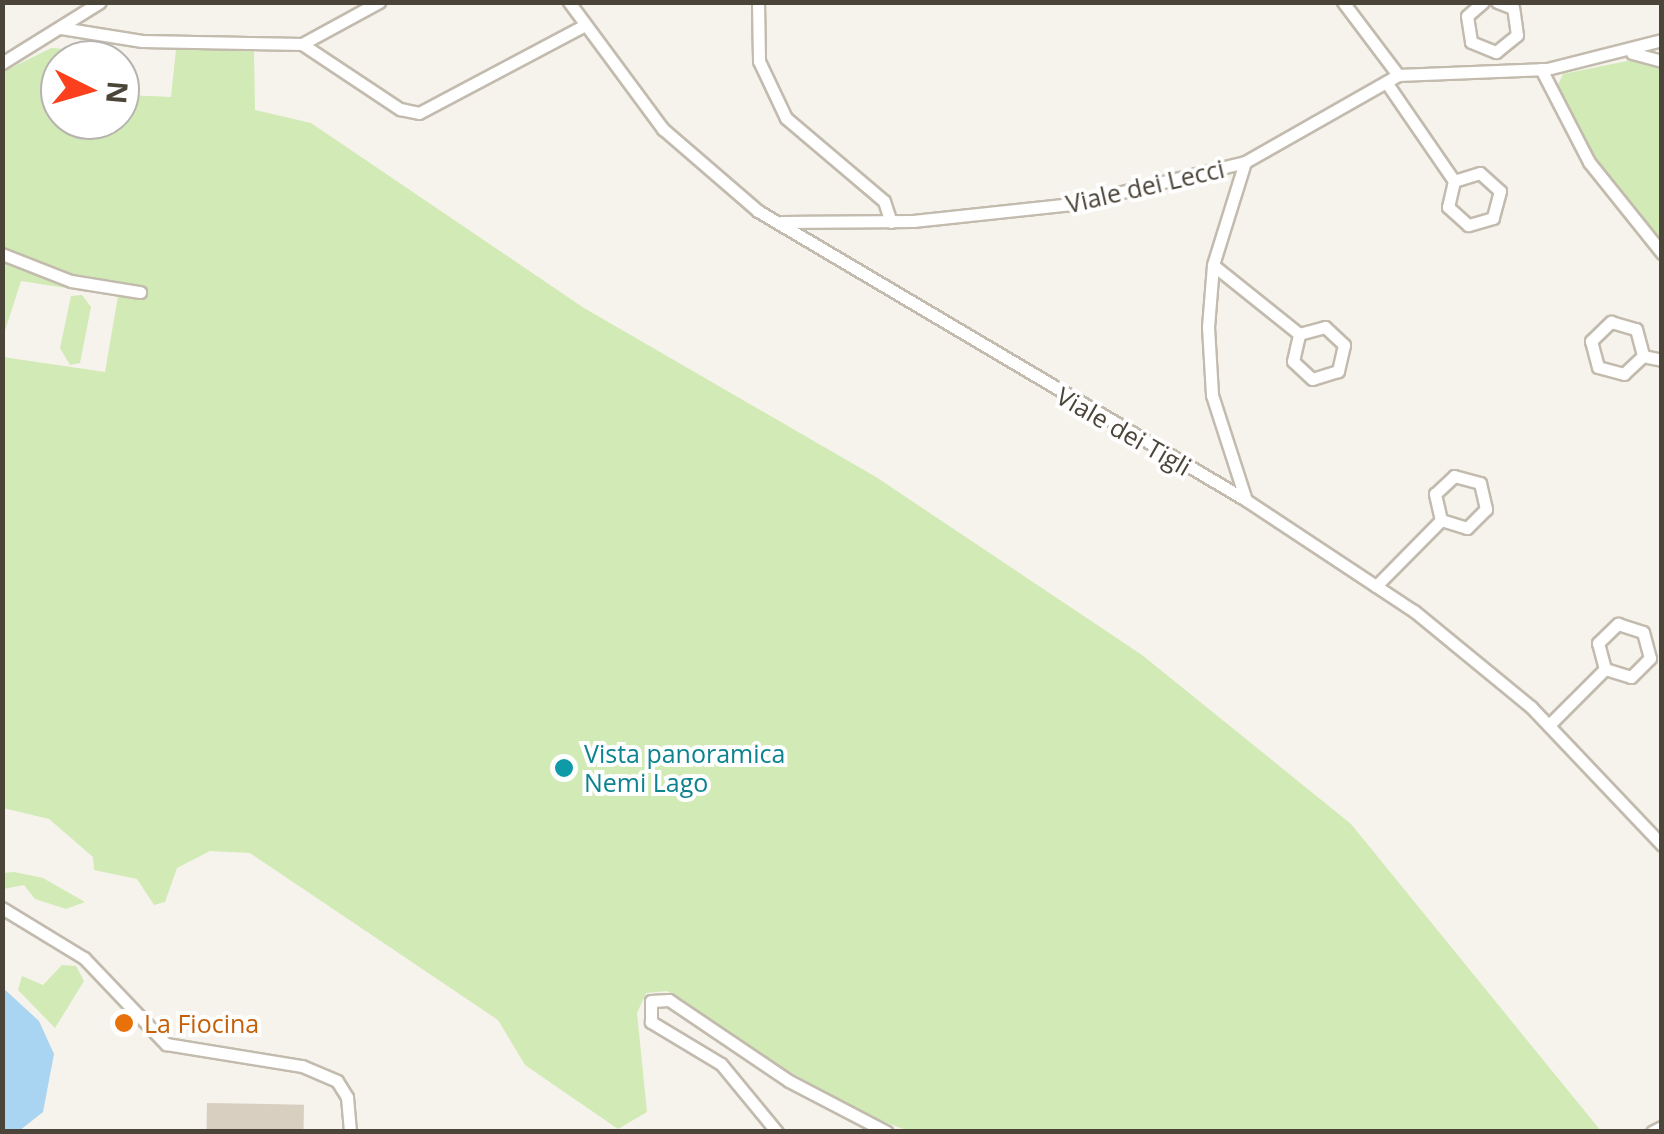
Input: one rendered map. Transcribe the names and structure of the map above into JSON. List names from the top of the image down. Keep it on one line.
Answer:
{"streets":{"street":["Viale dei Lecci","Viale dei Tigli"]},"crossings":[["Viale dei Lecci","Viale dei Tigli"]],"places":["Vista panoramica Nemi Lago","La Fiocina"],"north":"right"}
